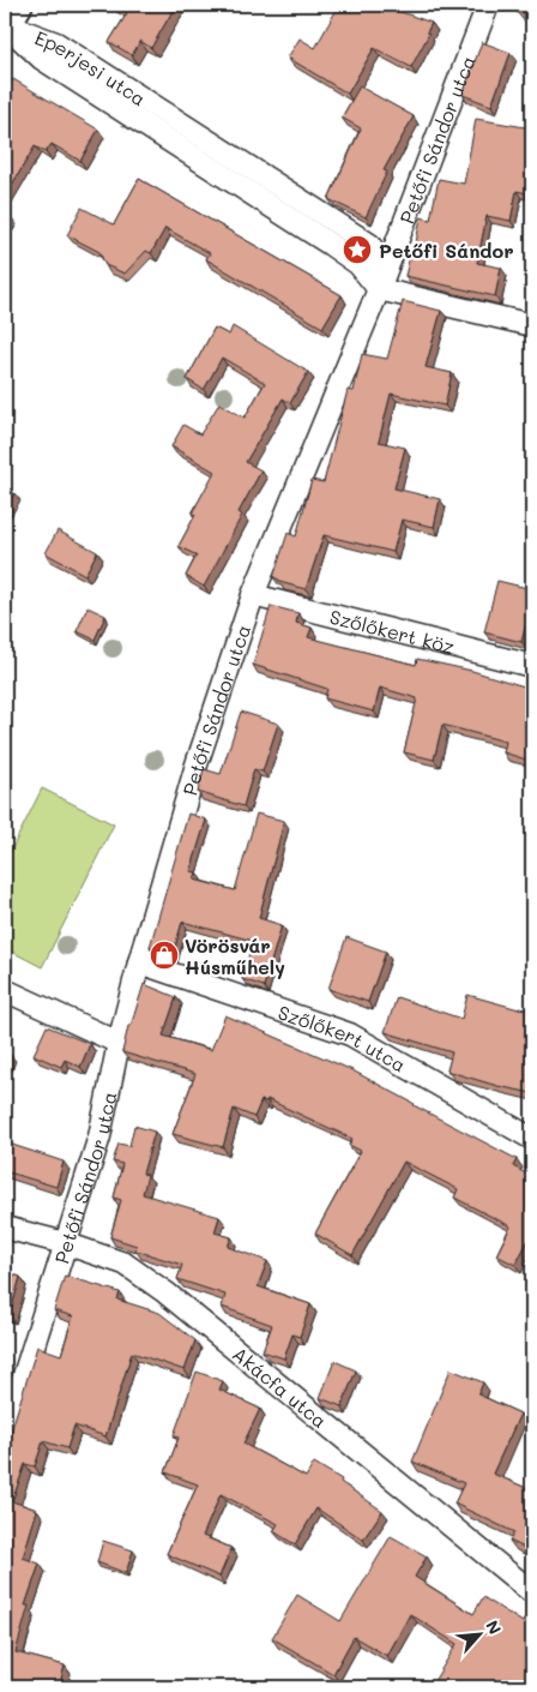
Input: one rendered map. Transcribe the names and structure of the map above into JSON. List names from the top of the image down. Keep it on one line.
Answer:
{"streets":{"street":["Eperjesi utca","Petőfi Sándor utca","Szőlőkert köz","Szőlőkert utca","Akácfa utca"]},"crossings":[["Eperjesi utca","Petőfi Sándor utca"],["Petőfi Sándor utca","Szőlőkert köz"],["Petőfi Sándor utca","Szőlőkert utca"],["Petőfi Sándor utca","Akácfa utca"]],"places":{"place":["Petőfi Sándor"],"shop":["Vörösvár Húsműhely"]},"north":"top right"}
